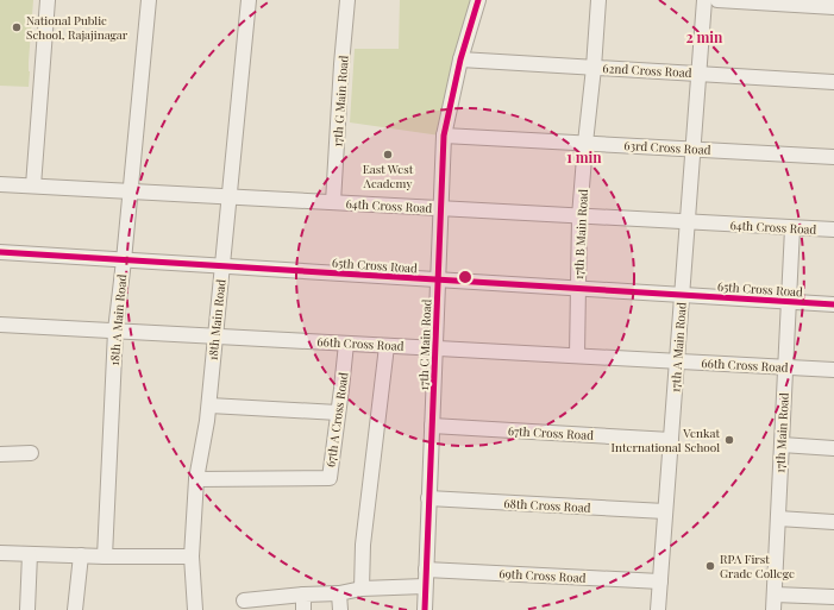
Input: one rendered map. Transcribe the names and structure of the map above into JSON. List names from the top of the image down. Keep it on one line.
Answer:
{"streets":{"street":["62nd Cross Road","17th G Main Road","63rd Cross Road","64th Cross Road","17th B Main Road","65th Cross Road","18th A Main Road","18th Main Road","66th Cross Road","17th C Main Road","17th A Main Road","67th A Cross Road","67th Cross Road","17th Main Road","68th Cross Road","69th Cross Road"]},"crossings":[["62nd Cross Road","17th B Main Road"],["62nd Cross Road","17th C Main Road"],["62nd Cross Road","17th A Main Road"],["17th G Main Road","64th Cross Road"],["63rd Cross Road","17th B Main Road"],["63rd Cross Road","17th C Main Road"],["63rd Cross Road","17th A Main Road"],["64th Cross Road","17th B Main Road"],["64th Cross Road","18th A Main Road"],["64th Cross Road","18th Main Road"],["64th Cross Road","17th C Main Road"],["64th Cross Road","17th A Main Road"],["64th Cross Road","17th Main Road"],["17th B Main Road","65th Cross Road"],["17th B Main Road","66th Cross Road"],["65th Cross Road","18th A Main Road"],["65th Cross Road","18th Main Road"],["65th Cross Road","17th C Main Road"],["65th Cross Road","17th A Main Road"],["65th Cross Road","17th Main Road"],["18th A Main Road","66th Cross Road"],["18th Main Road","66th Cross Road"],["18th Main Road","67th A Cross Road"],["66th Cross Road","17th C Main Road"],["66th Cross Road","17th A Main Road"],["66th Cross Road","67th A Cross Road"],["66th Cross Road","17th Main Road"],["17th C Main Road","67th Cross Road"],["17th C Main Road","68th Cross Road"],["17th C Main Road","69th Cross Road"],["17th A Main Road","67th Cross Road"],["17th A Main Road","68th Cross Road"],["17th A Main Road","69th Cross Road"]],"places":["National Public School, Rajajinagar","East West Academy","Venkat International School","RPA First Grade College"],"rings":["2 min","1 min"]}
